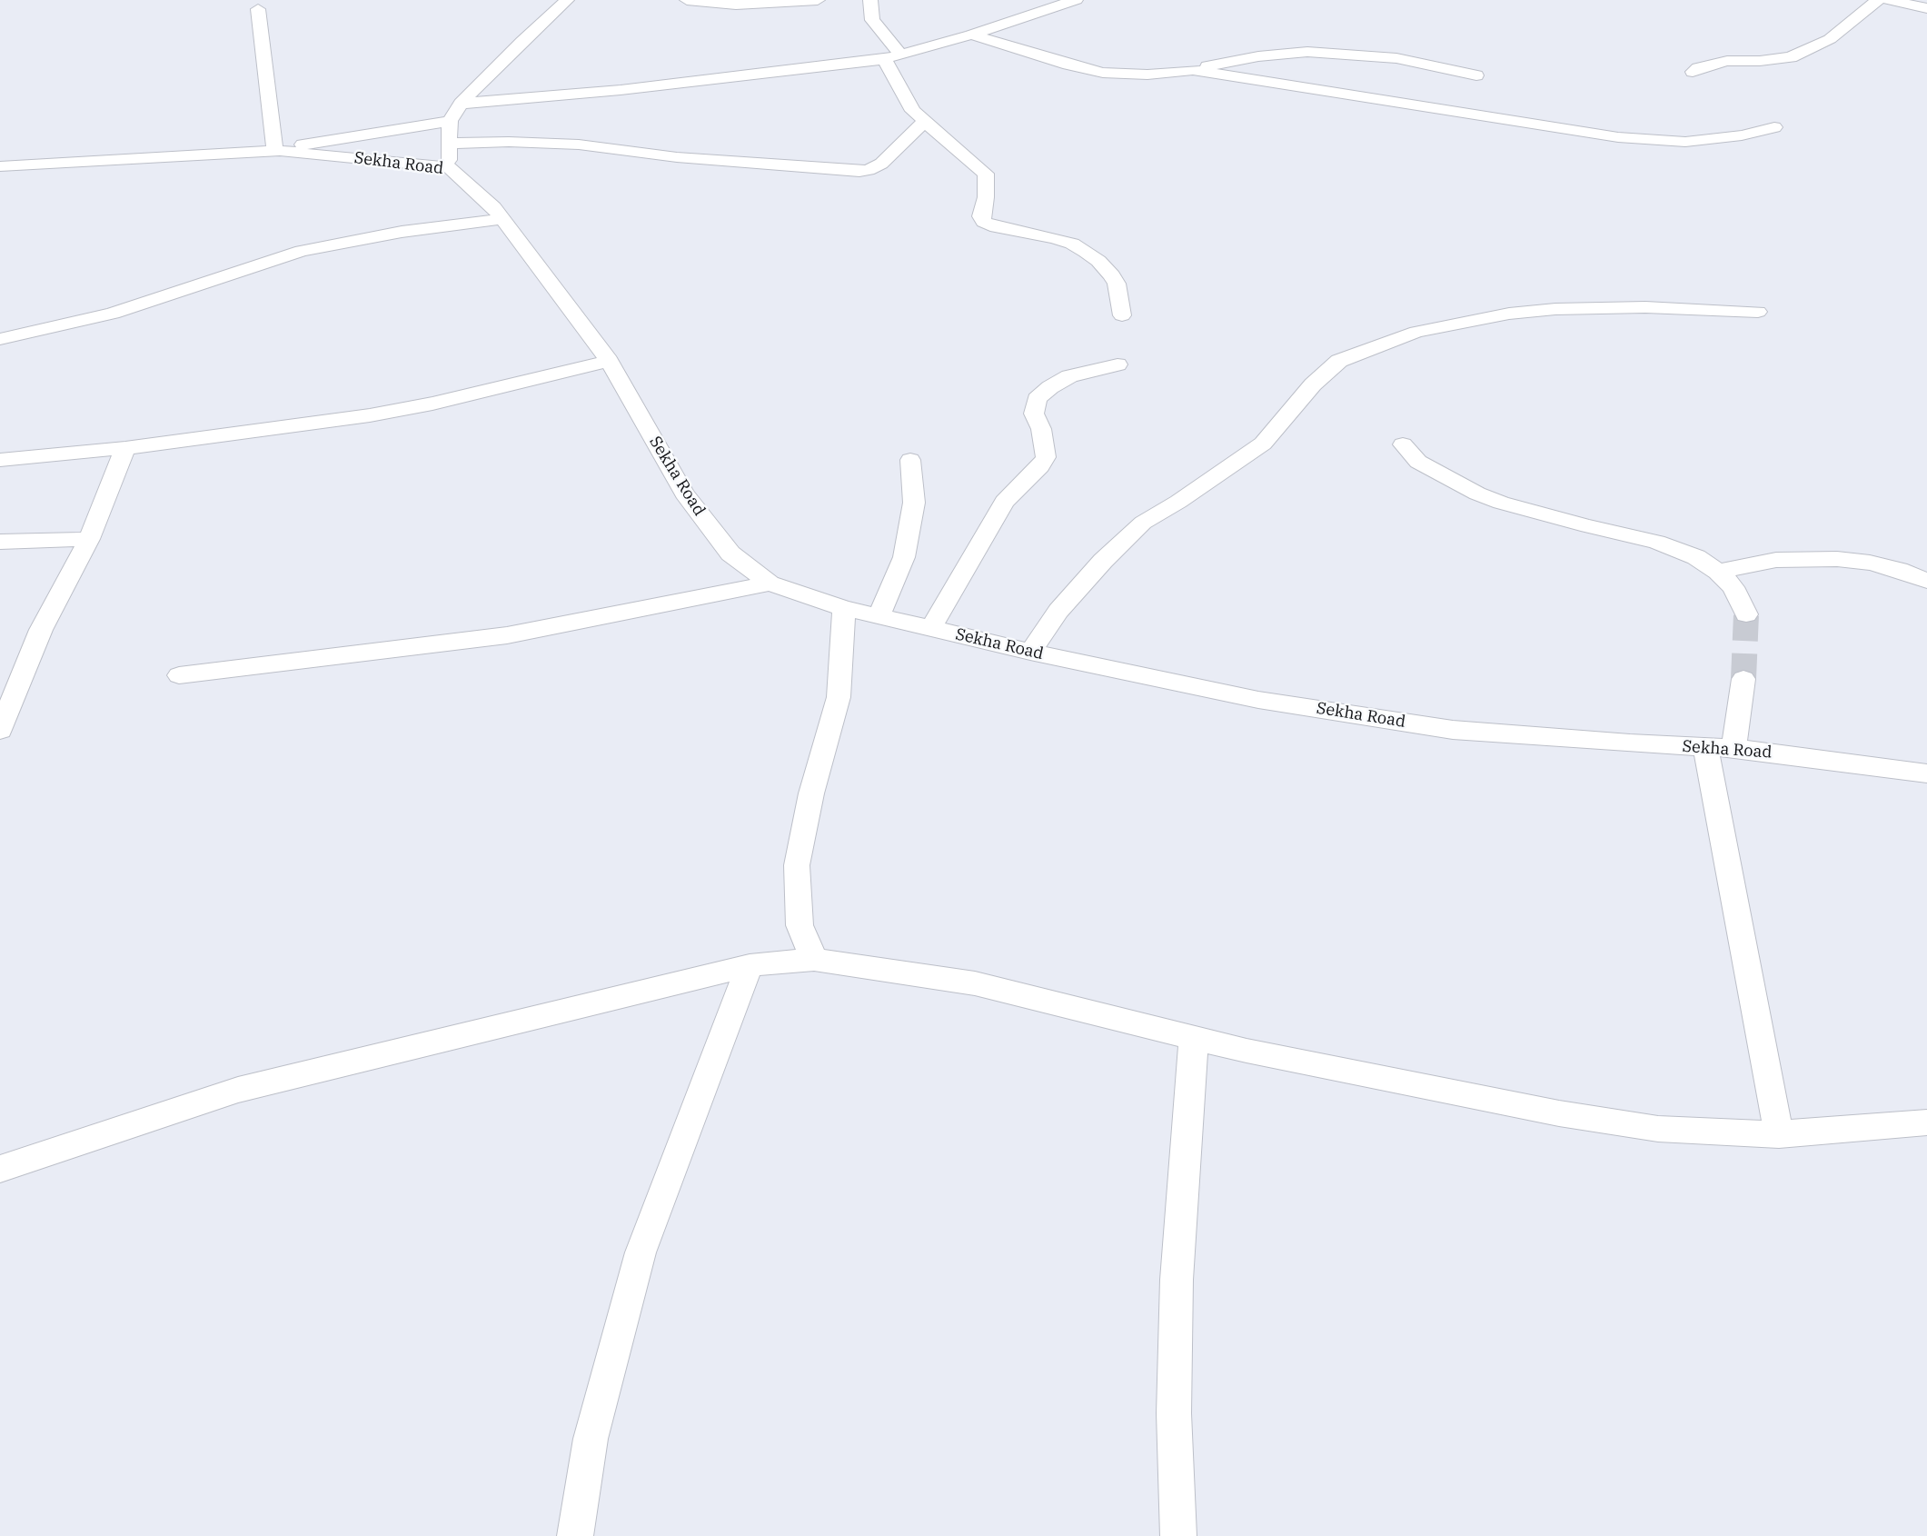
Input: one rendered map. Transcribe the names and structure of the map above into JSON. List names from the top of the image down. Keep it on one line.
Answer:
{"streets":{"street":["Sekha Road"]}}
